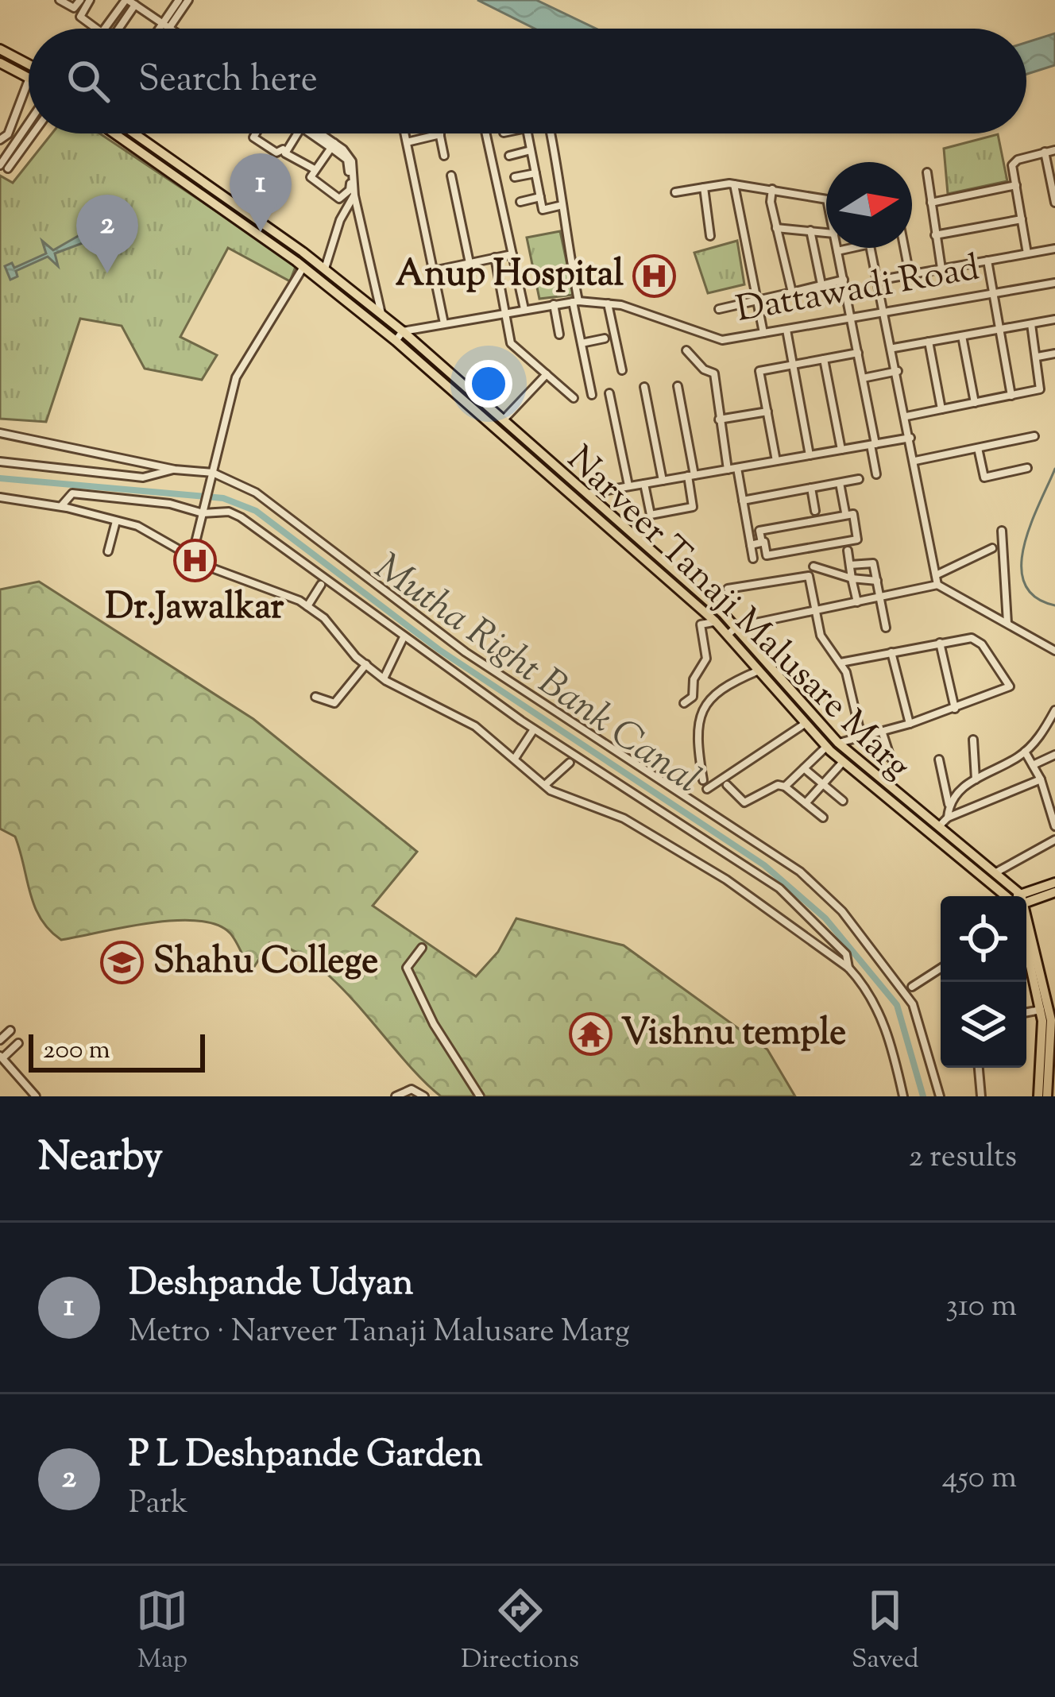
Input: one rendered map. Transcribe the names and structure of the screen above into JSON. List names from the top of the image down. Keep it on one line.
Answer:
{"streets":{"main road":["Narveer Tanaji Malusare Marg"],"street":["Dattawadi Road"]},"crossings":[["Dattawadi Road","Narveer Tanaji Malusare Marg"]],"water":["Mutha Right Bank Canal"],"places":{"hospital":["Anup Hospital","Dr.Jawalkar"],"school or university":["Shahu College"],"temple":["Vishnu temple"]},"scale_bar":"200 m","north":"right","page":{"search":"Search here","pins":["1","2"],"scale":"200 m","heading":["Nearby","2 results"],"list":[{"mark":"1","name":"Deshpande Udyan","note":"Metro · Narveer Tanaji Malusare Marg","value":"310 m"},{"mark":"2","name":"P L Deshpande Garden","note":"Park","value":"450 m"}],"nav":["Map","Directions","Saved"]}}
